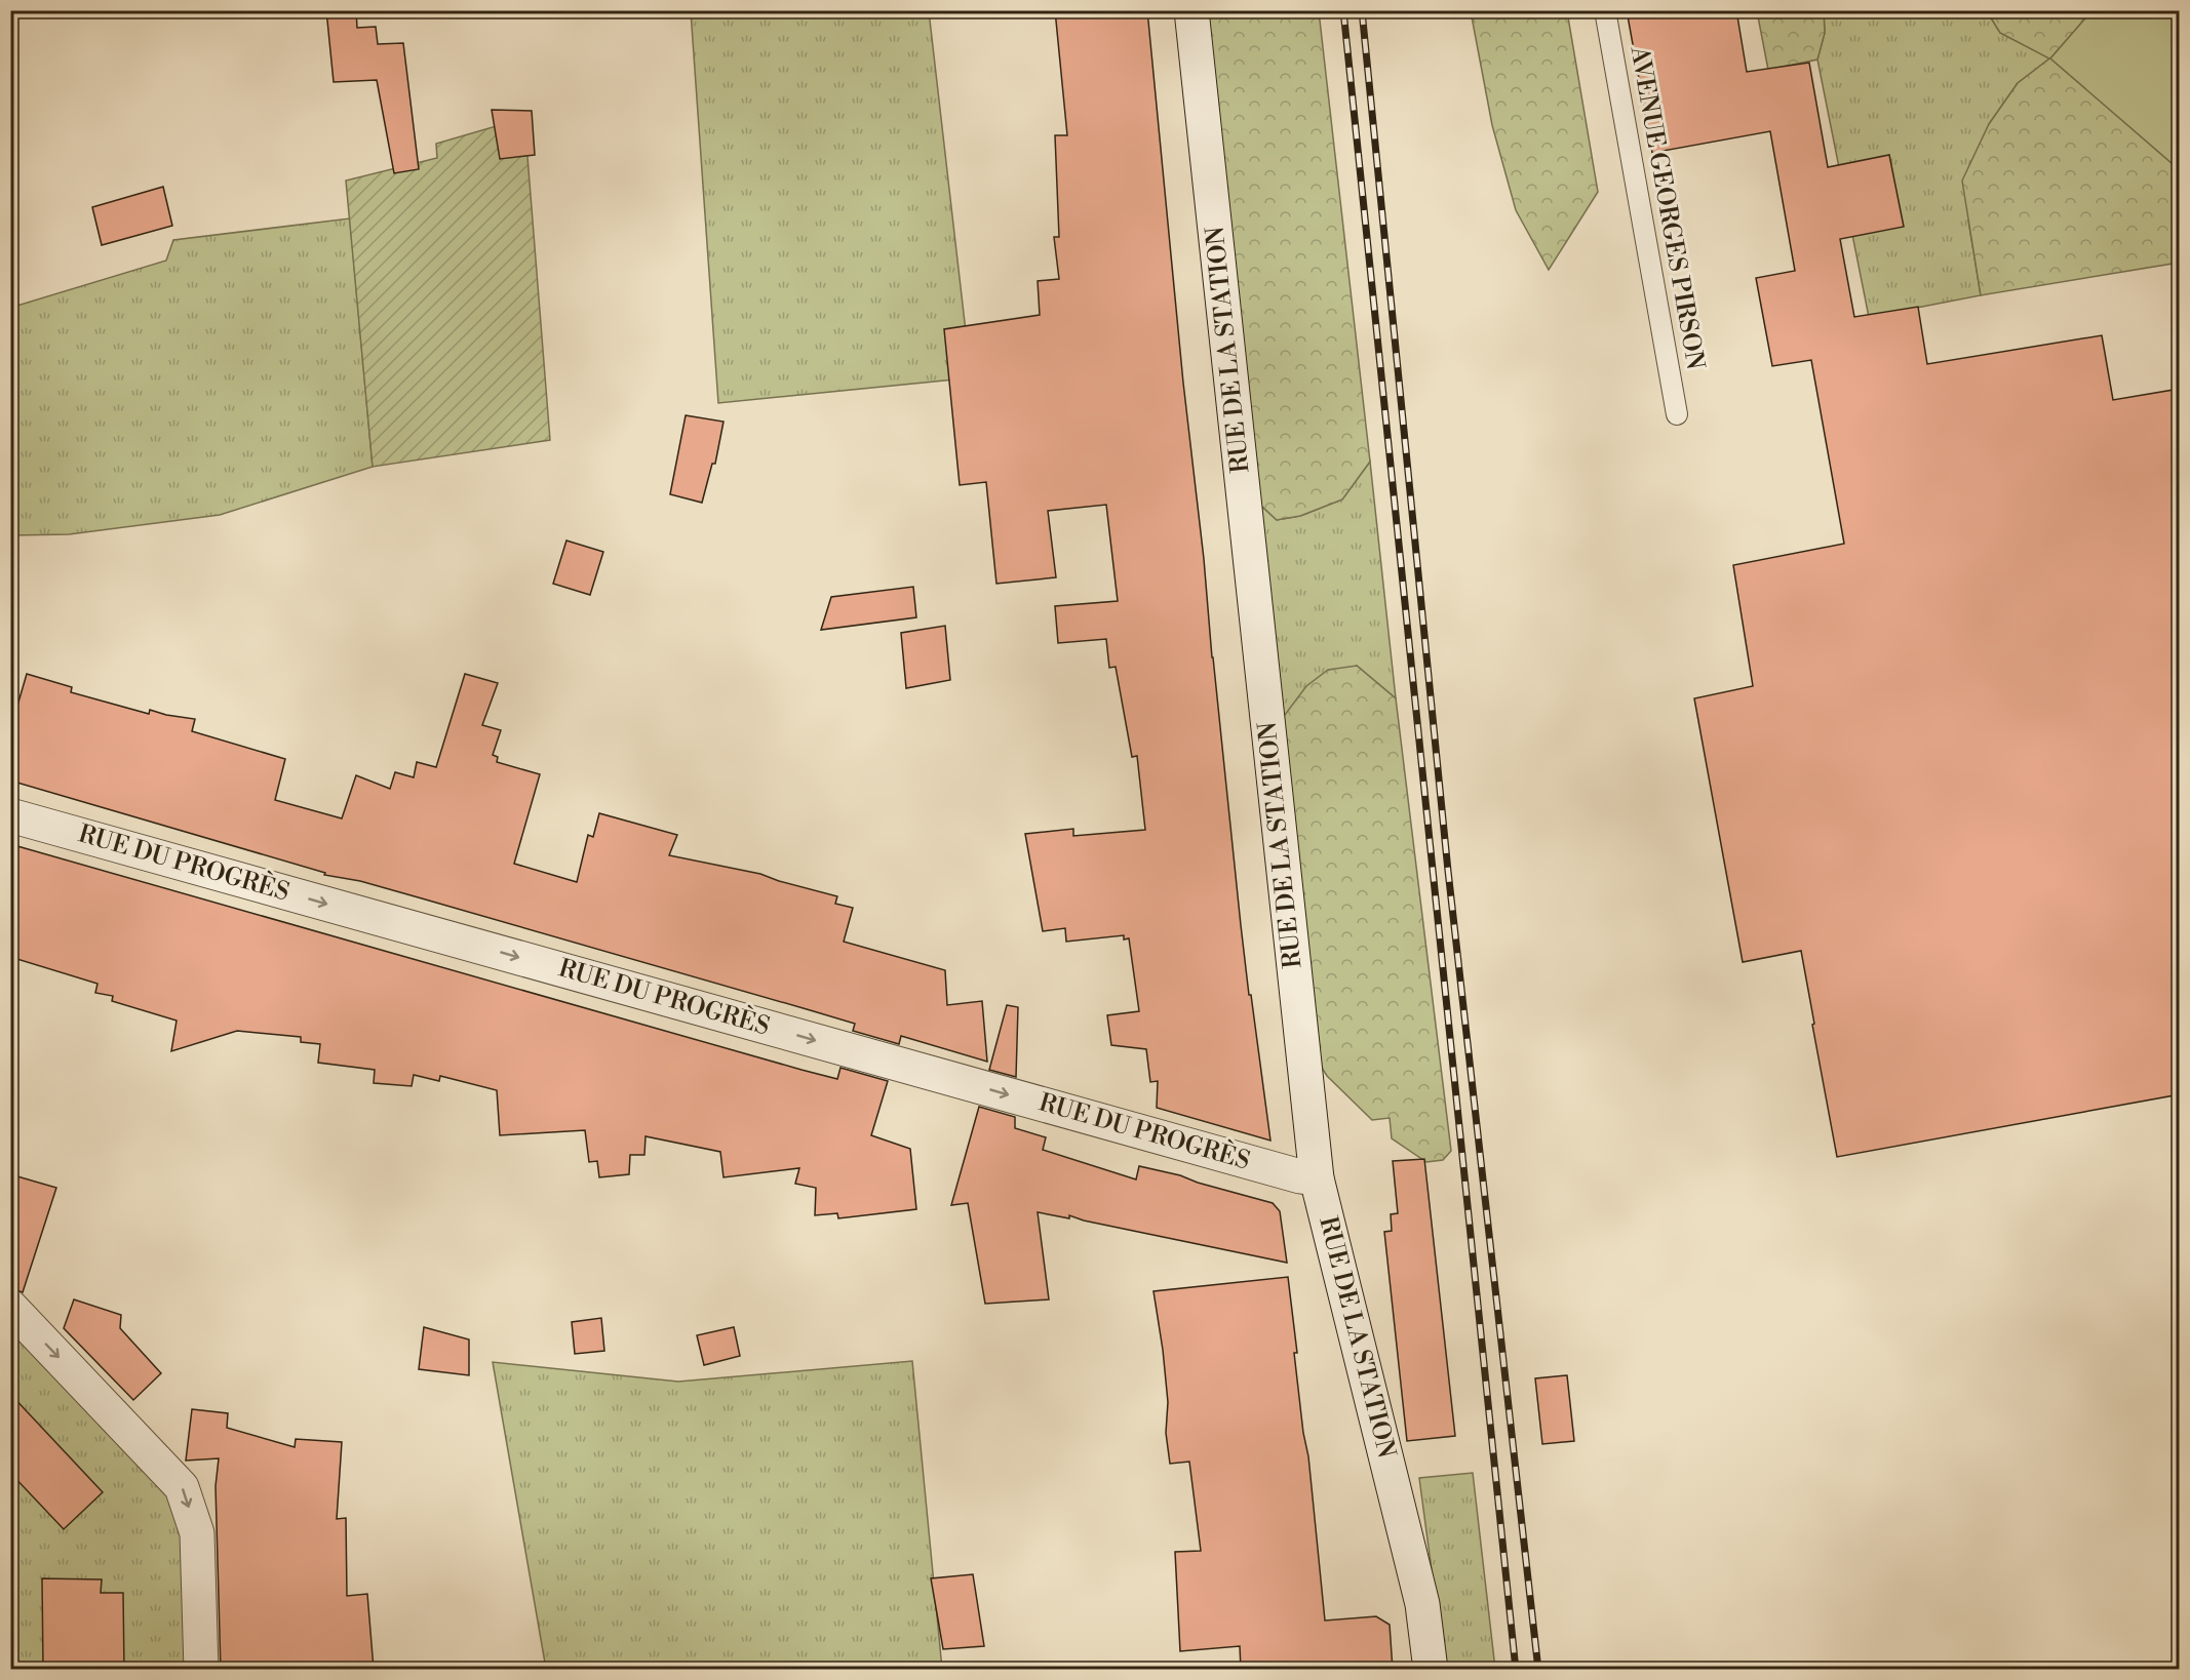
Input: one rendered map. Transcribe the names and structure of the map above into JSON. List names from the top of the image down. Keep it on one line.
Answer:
{"streets":{"street":["RUE DE LA STATION","RUE DU PROGRÈS"],"lane":["AVENUE GEORGES PIRSON"]},"crossings":[["RUE DE LA STATION","RUE DU PROGRÈS"]],"one_way":["RUE DU PROGRÈS"]}
